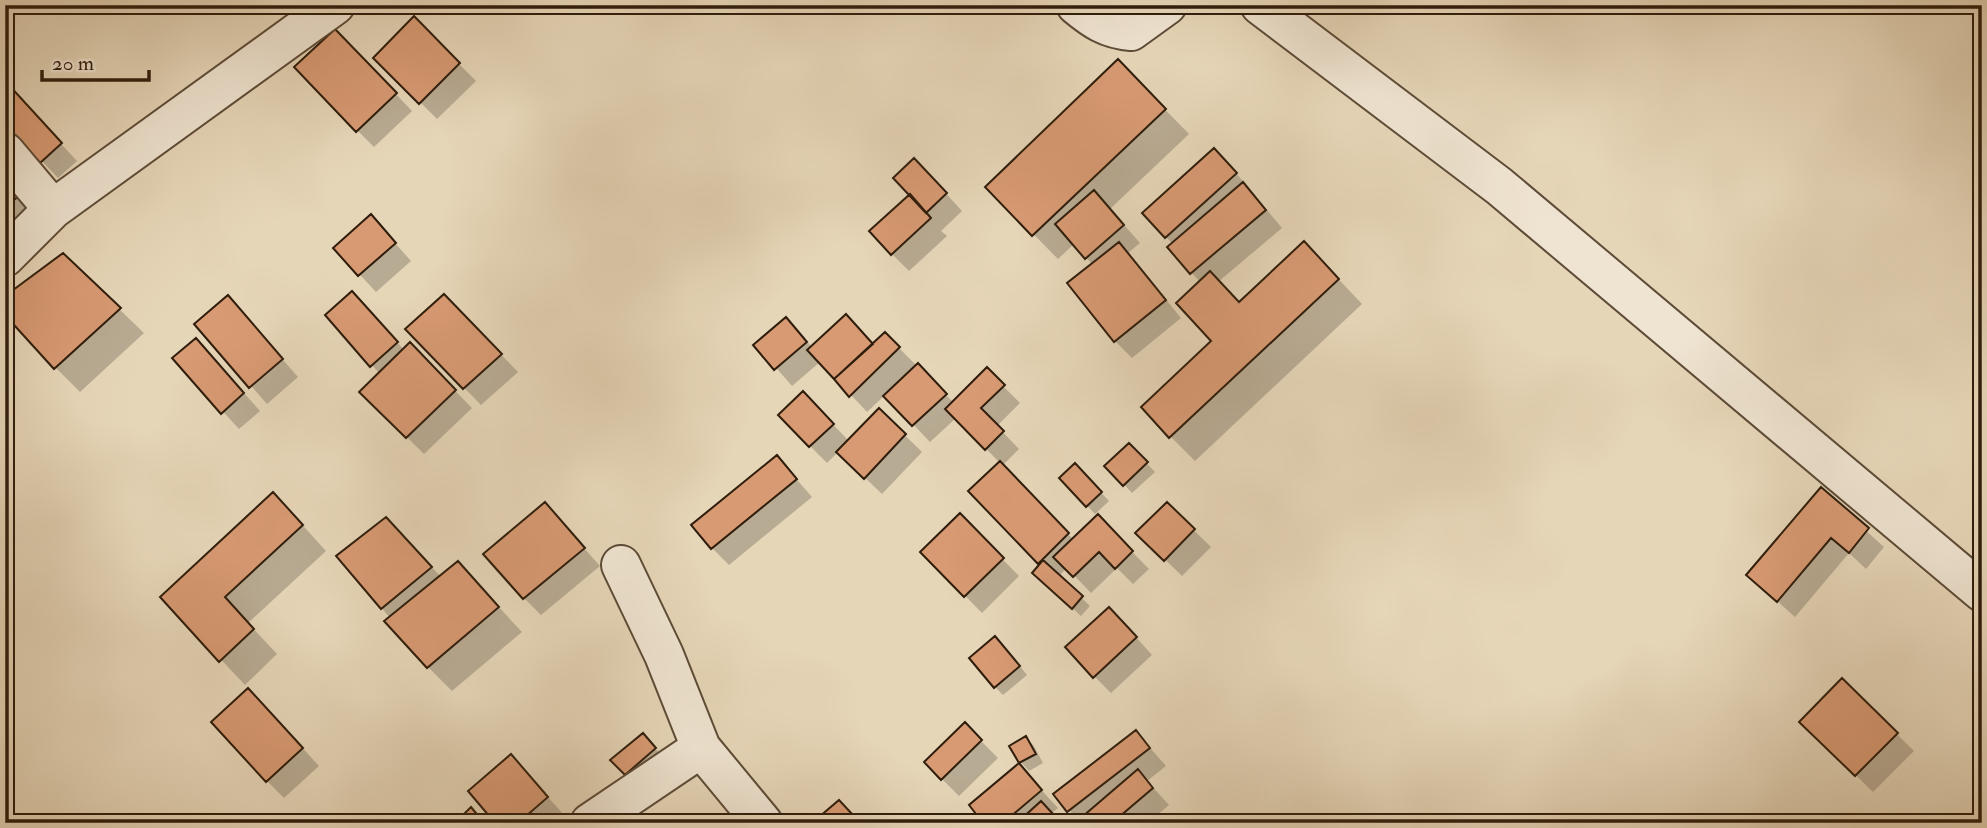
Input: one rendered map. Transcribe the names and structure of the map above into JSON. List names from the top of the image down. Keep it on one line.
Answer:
{"scale_bar":"20 m"}
